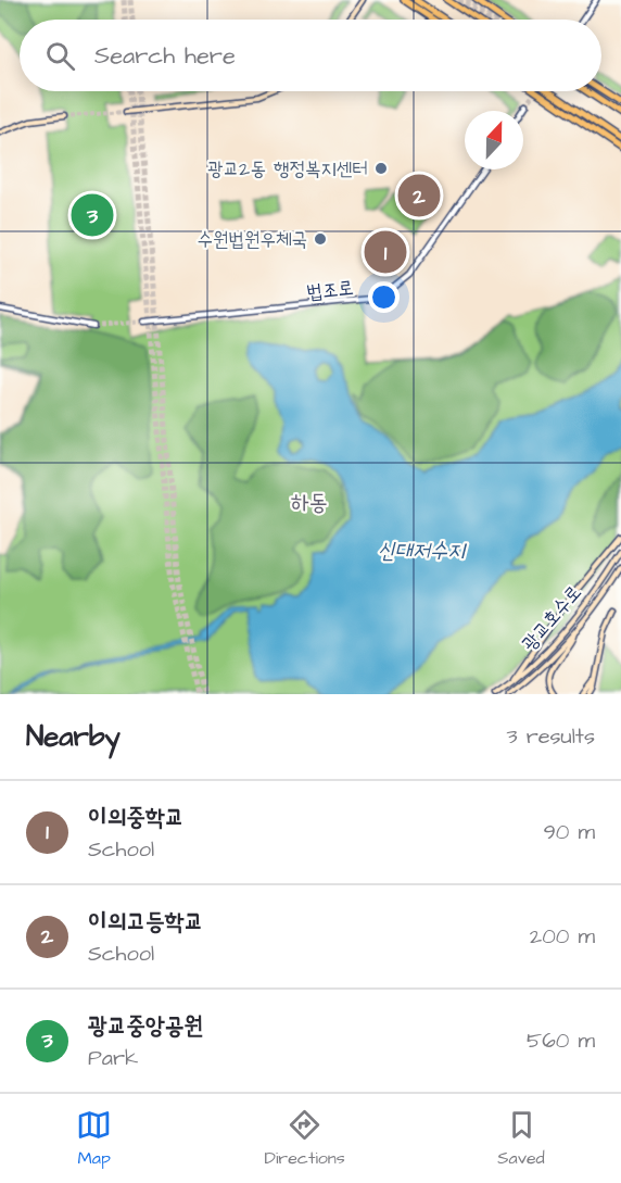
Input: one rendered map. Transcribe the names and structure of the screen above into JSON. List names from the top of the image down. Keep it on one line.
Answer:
{"streets":{"main road":["광교호수로"],"street":["법조로"]},"districts":["하동"],"water":["신대저수지"],"places":["광교2동 행정복지센터","수원법원우체국"],"north":"top","page":{"search":"Search here","pins":["2","3","1"],"heading":["Nearby","3 results"],"list":[{"mark":"1","name":"이의중학교","note":"School","value":"90 m"},{"mark":"2","name":"이의고등학교","note":"School","value":"200 m"},{"mark":"3","name":"광교중앙공원","note":"Park","value":"560 m"}],"nav":["Map","Directions","Saved"]}}
